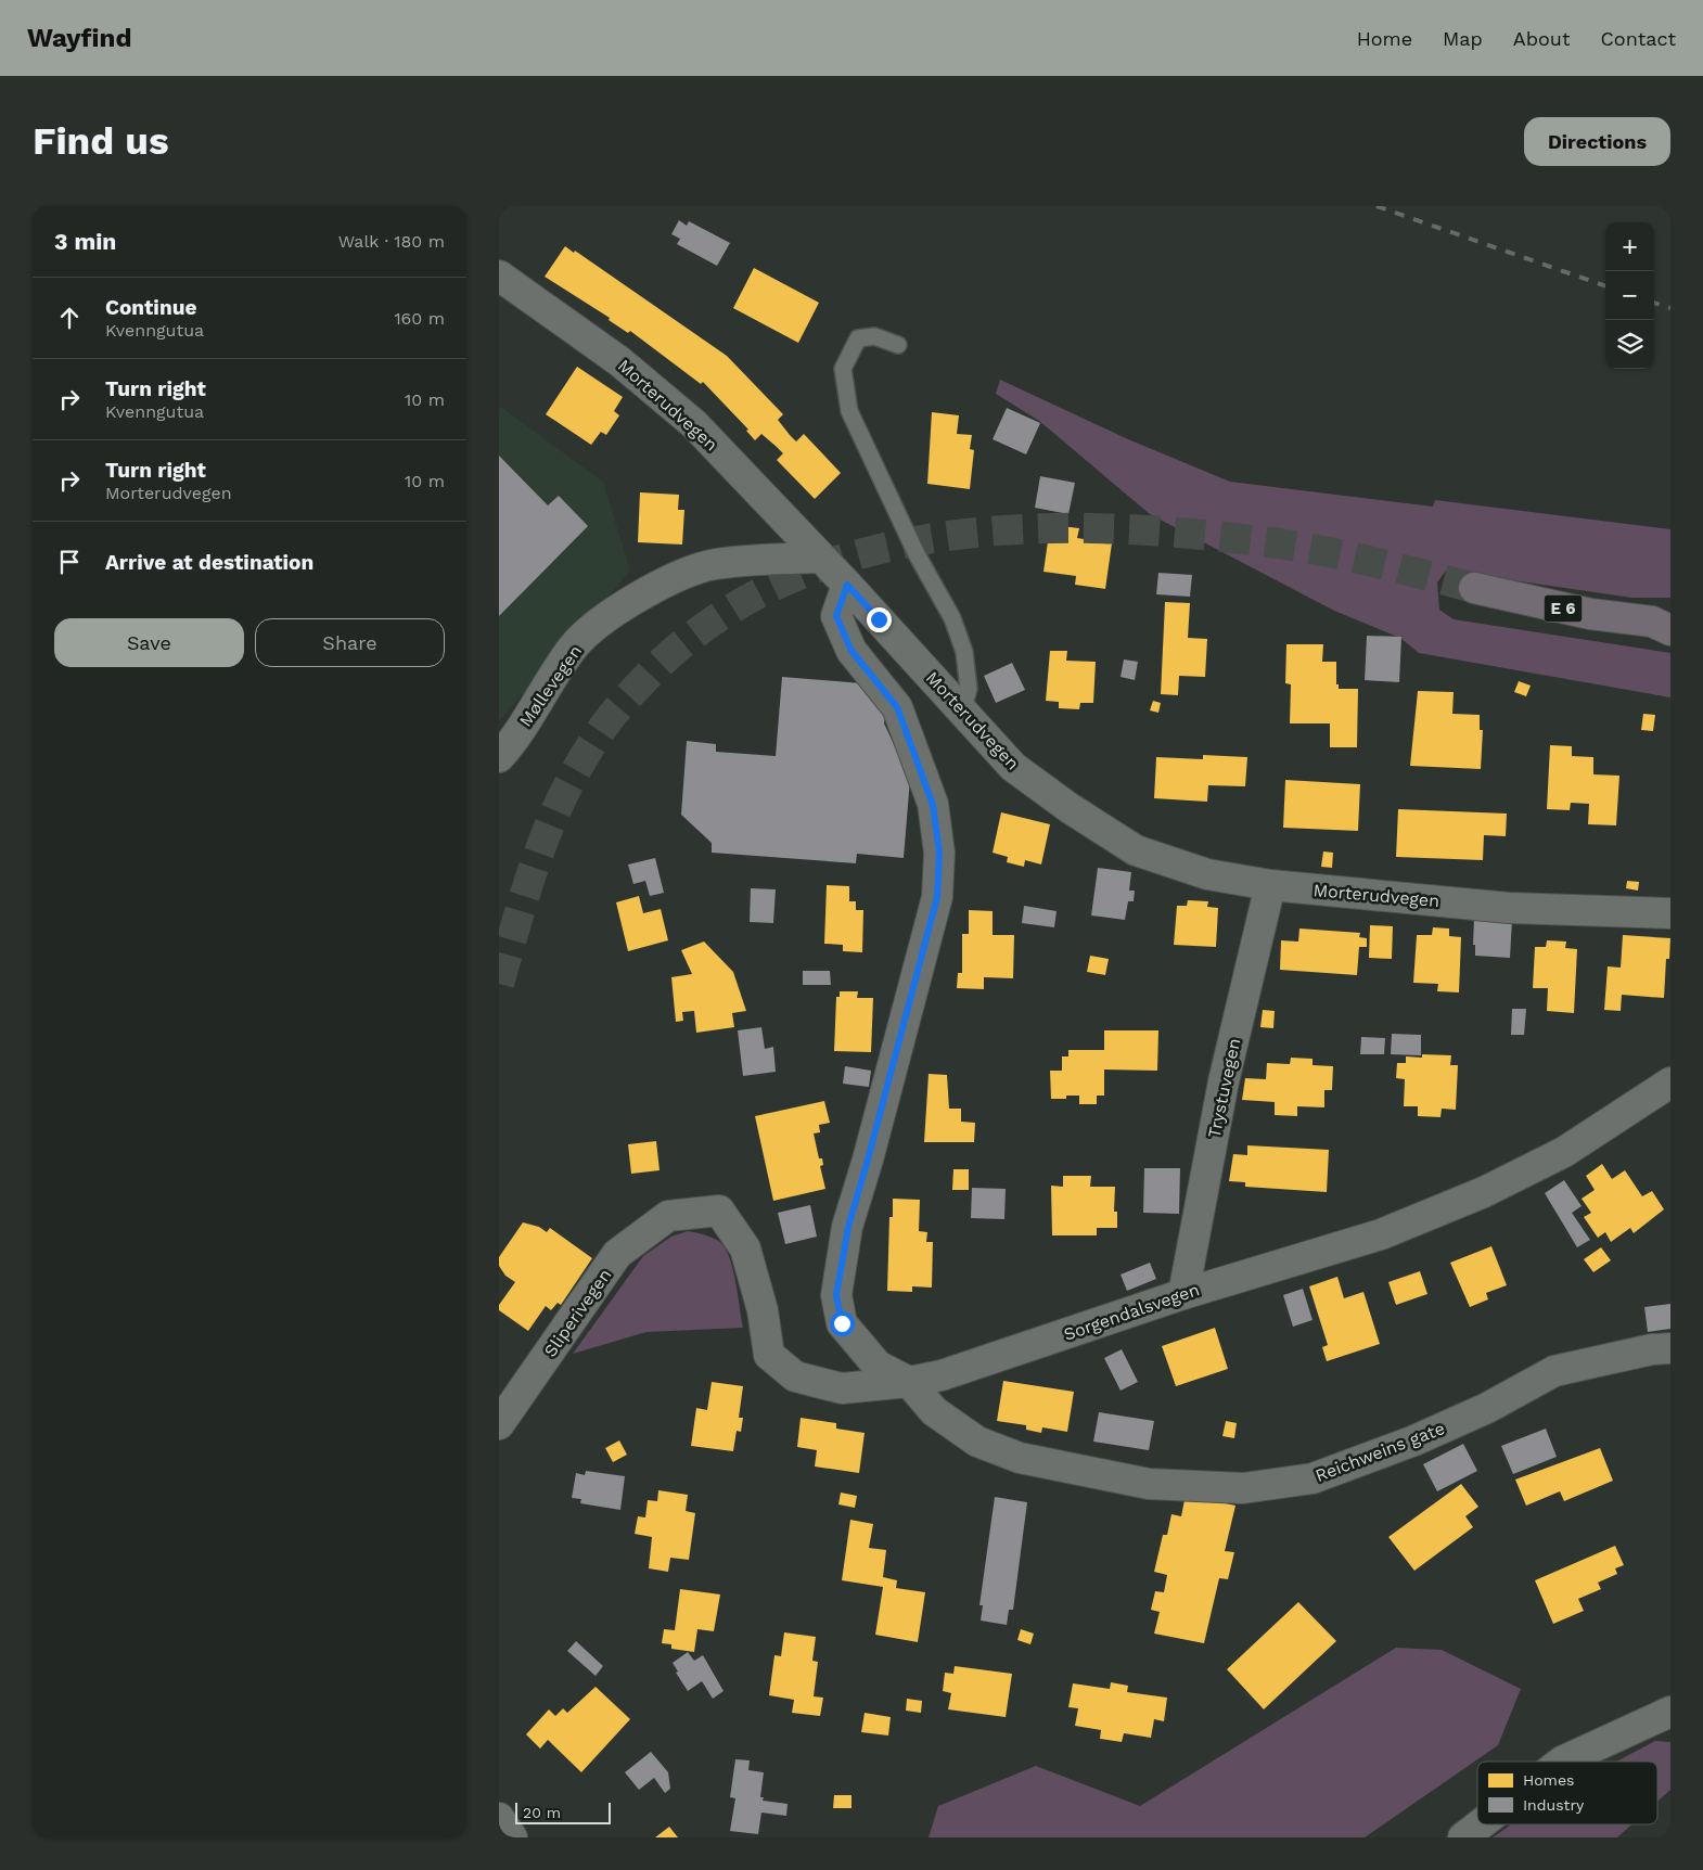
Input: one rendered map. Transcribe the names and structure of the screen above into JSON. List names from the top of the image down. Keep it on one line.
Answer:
{"streets":{"highway":["E 6"],"street":["Morterudvegen","Møllevegen","Trystuvegen","Sorgendalsvegen","Sliperivegen","Reichweins gate"]},"crossings":[["Morterudvegen","Møllevegen"],["Morterudvegen","Trystuvegen"],["Trystuvegen","Sorgendalsvegen"],["Sorgendalsvegen","Sliperivegen"],["Sorgendalsvegen","Reichweins gate"]],"legend":["Homes","Industry"],"scale_bar":"20 m","page":{"header":"Wayfind","nav":["Home","Map","About","Contact"],"buttons":["Directions",["Save","Share"]],"title":"Find us","heading":["3 min","Walk · 180 m"],"map_buttons":["+","−"],"list":[["Continue","Kvenngutua","160 m"],["Turn right","Kvenngutua","10 m"],["Turn right","Morterudvegen","10 m"],"Arrive at destination"],"scale":"20 m"}}
